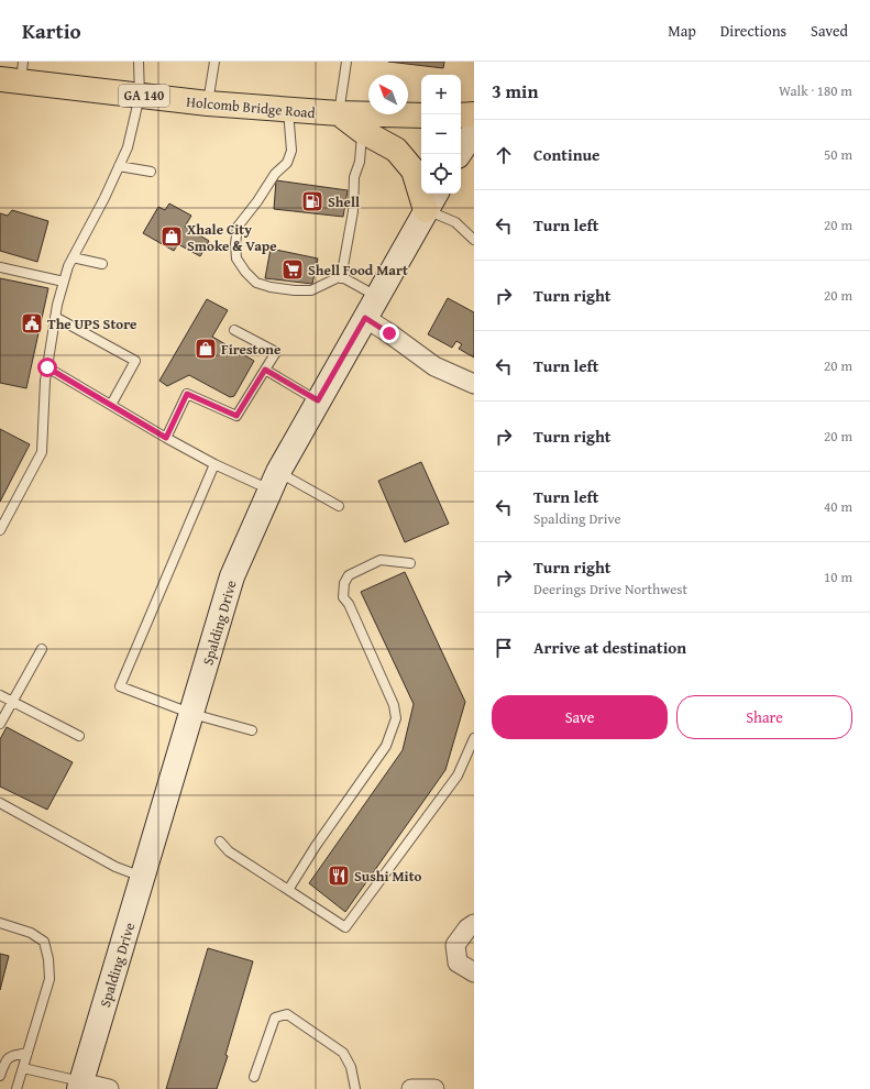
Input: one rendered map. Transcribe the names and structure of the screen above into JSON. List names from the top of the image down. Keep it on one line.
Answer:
{"streets":{"main road":["GA 140","Holcomb Bridge Road","Spalding Drive"]},"places":{"fuel station":["Shell"],"shop":["Xhale City Smoke & Vape","Firestone"],"supermarket":["Shell Food Mart"],"public building":["The UPS Store"],"restaurant":["Sushi Mito"]},"north":"top left","page":{"header":"Kartio","nav":["Map","Directions","Saved"],"heading":["3 min","Walk · 180 m"],"map_buttons":["+","−"],"list":[["Continue","50 m"],["Turn left","20 m"],["Turn right","20 m"],["Turn left","20 m"],["Turn right","20 m"],["Turn left","Spalding Drive","40 m"],["Turn right","Deerings Drive Northwest","10 m"],"Arrive at destination"],"buttons":["Save","Share"]}}
